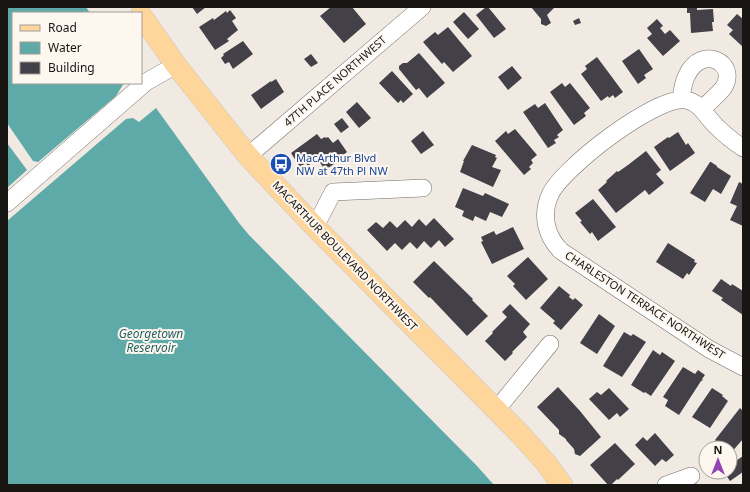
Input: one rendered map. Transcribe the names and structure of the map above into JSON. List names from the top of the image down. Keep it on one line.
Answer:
{"streets":{"main road":["MACARTHUR BOULEVARD NORTHWEST"],"street":["47TH PLACE NORTHWEST","CHARLESTON TERRACE NORTHWEST"]},"crossings":[["47TH PLACE NORTHWEST","MACARTHUR BOULEVARD NORTHWEST"]],"water":["Georgetown Reservoir"],"places":{"bus stop":["MacArthur Blvd NW at 47th Pl NW"]},"legend":["Road","Water","Building"],"north":"top"}
